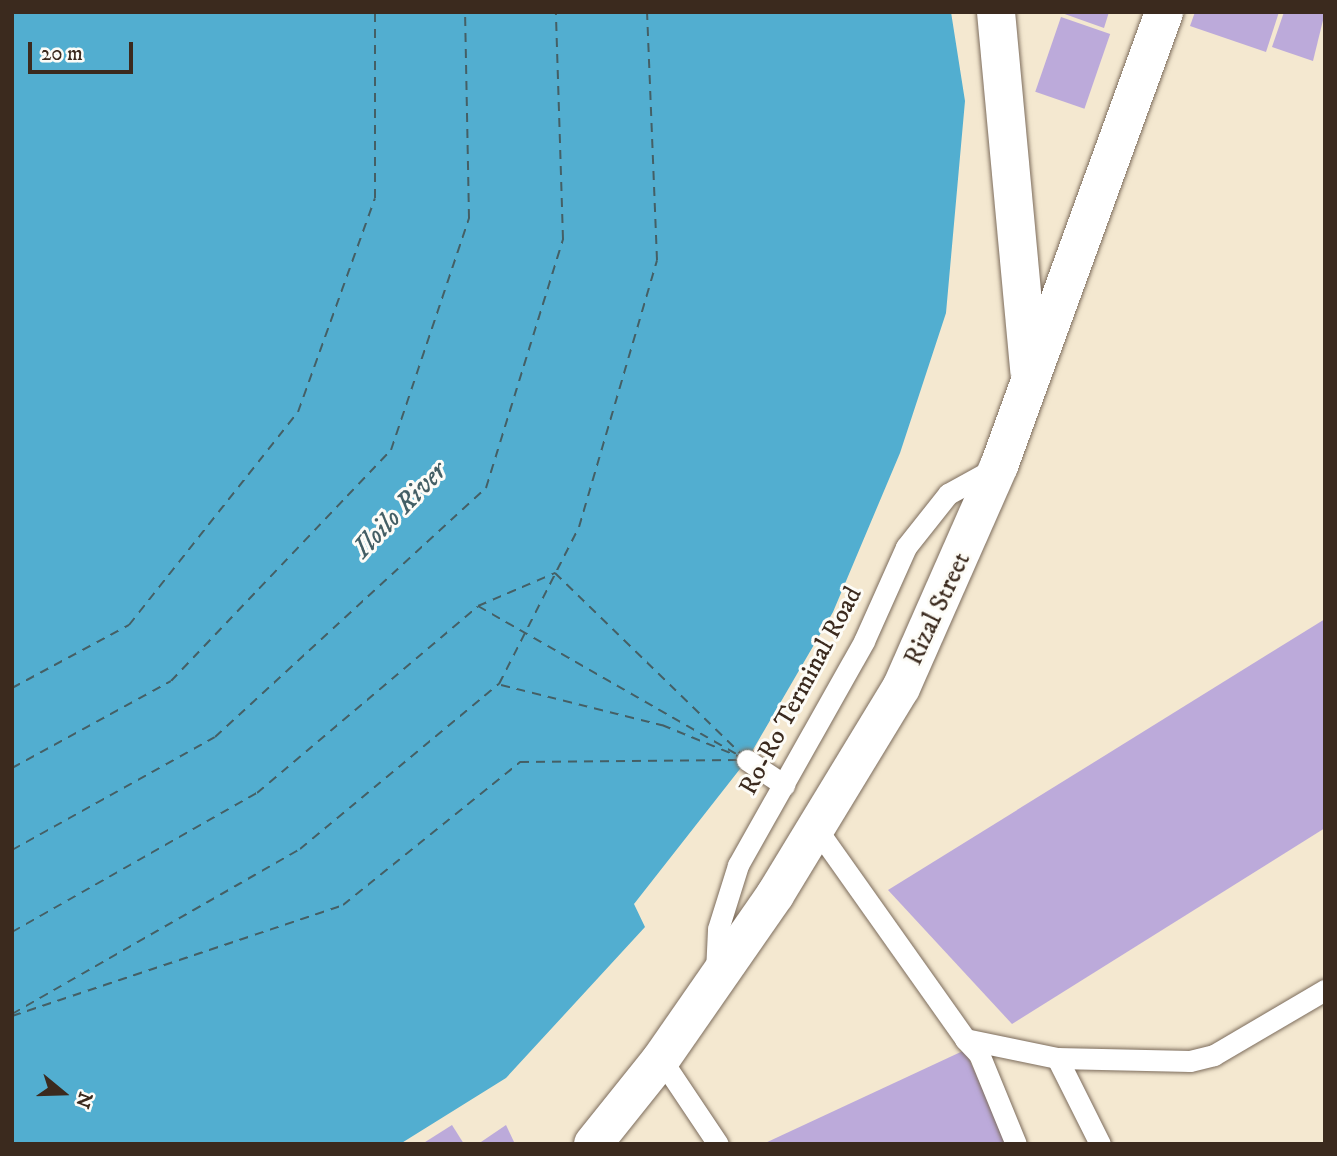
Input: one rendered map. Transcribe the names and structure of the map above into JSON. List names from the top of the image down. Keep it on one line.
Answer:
{"streets":{"main road":["Rizal Street"],"lane":["Ro-Ro Terminal Road"]},"crossings":[["Rizal Street","Ro-Ro Terminal Road"]],"water":["Iloilo River"],"scale_bar":"20 m","north":"right"}
